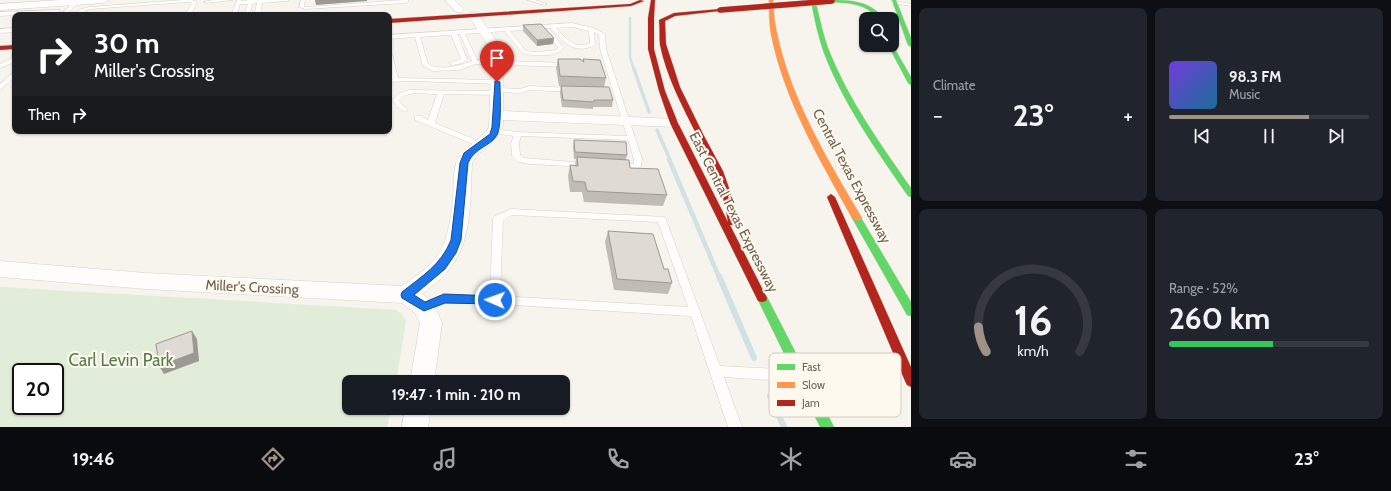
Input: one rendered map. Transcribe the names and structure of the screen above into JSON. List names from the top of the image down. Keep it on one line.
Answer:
{"streets":{"main road":["Central Texas Expressway","East Central Texas Expressway"],"street":["Miller's Crossing"]},"parks":["Carl Levin Park"],"legend":["Fast","Slow","Jam"],"page":{"tile":["Climate",["Range · 52%","260 km"]],"turn":["30 m","Miller's Crossing"],"song":["98.3 FM","Music"],"then":"Then","heat":["−","23°","+"],"limit":"20","trip":"19:47 · 1 min · 210 m","tabs":["19:46","23°"],"gauge":["16","km/h"]}}
